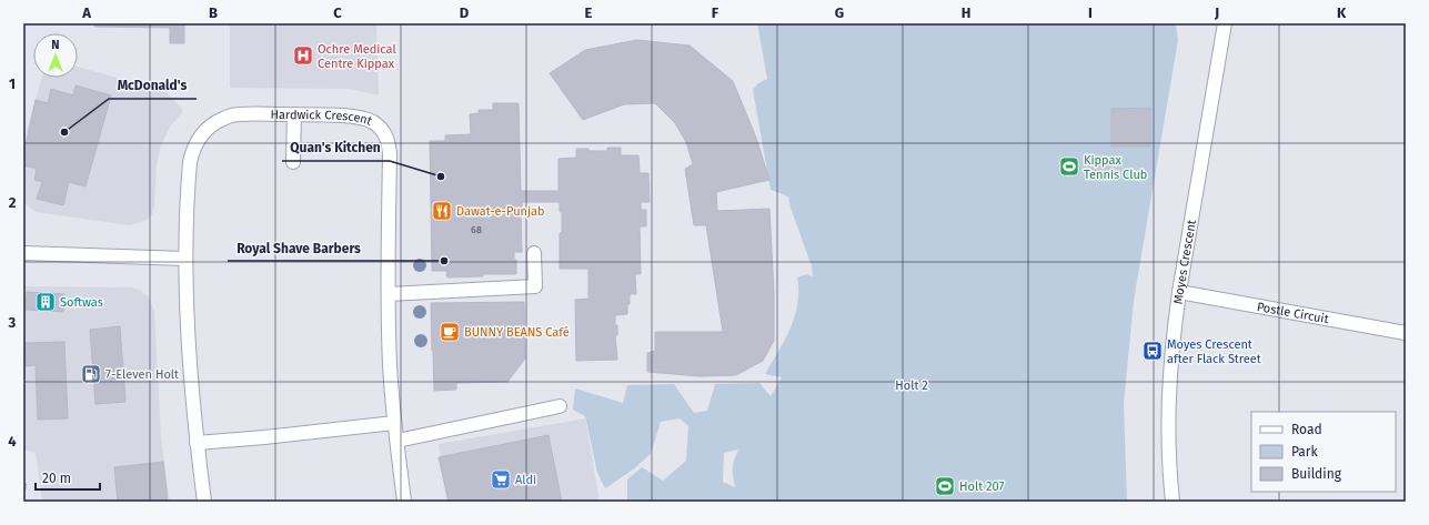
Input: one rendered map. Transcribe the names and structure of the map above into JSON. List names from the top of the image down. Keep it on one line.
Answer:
{"streets":{"street":["Hardwick Crescent","Moyes Crescent","Postle Circuit"]},"crossings":[["Moyes Crescent","Postle Circuit"]],"parks":["Holt 2"],"places":{"hospital":["Ochre Medical Centre Kippax"],"other":["McDonald's","Quan's Kitchen","Royal Shave Barbers"],"sports":["Kippax Tennis Club","Holt 207"],"restaurant":["Dawat-e-Punjab"],"building":["Softwas"],"cafe":["BUNNY BEANS Café"],"bus stop":["Moyes Crescent after Flack Street"],"fuel station":["7-Eleven Holt"],"supermarket":["Aldi"]},"house_numbers":["68"],"legend":["Road","Park","Building"],"scale_bar":"20 m","north":"top","grid":{"columns":["A","B","C","D","E","F","G","H","I","J","K"],"rows":["1","2","3","4"]}}
